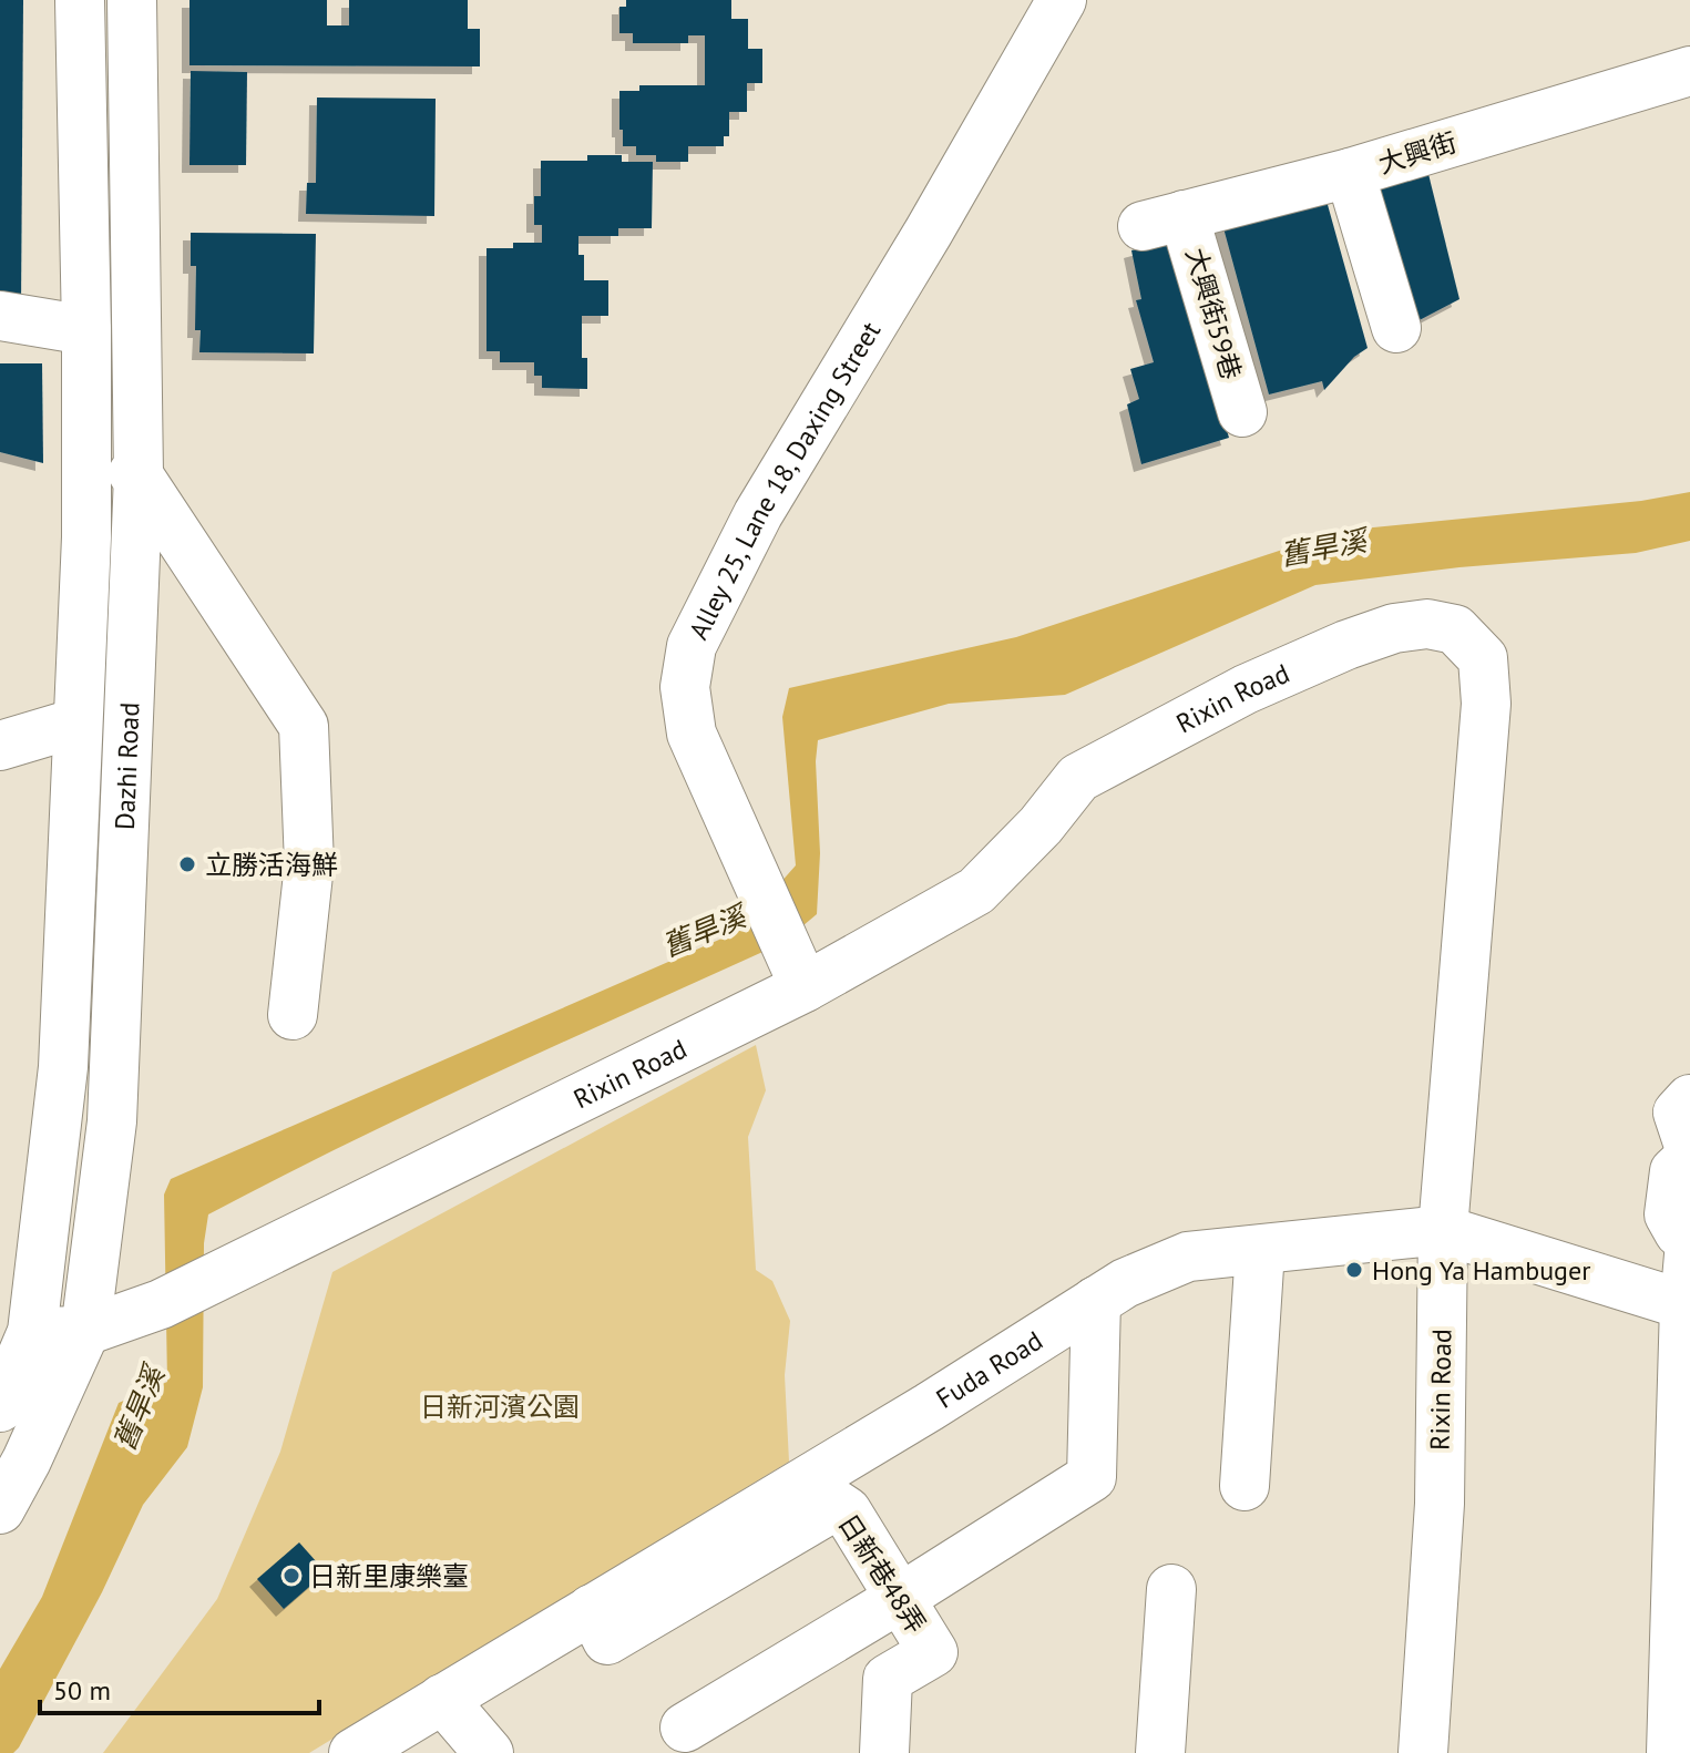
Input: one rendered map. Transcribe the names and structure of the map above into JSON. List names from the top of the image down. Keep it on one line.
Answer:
{"streets":{"street":["大興街","大興街59巷","Alley 25, Lane 18, Daxing Street","Rixin Road","Dazhi Road","Fuda Road","日新巷48弄"]},"crossings":[["大興街","大興街59巷"],["Alley 25, Lane 18, Daxing Street","Rixin Road"],["Rixin Road","Dazhi Road"],["Rixin Road","Fuda Road"],["Fuda Road","日新巷48弄"]],"water":["舊旱溪"],"parks":["日新河濱公園"],"places":["立勝活海鮮","Hong Ya Hambuger","日新里康樂臺"],"scale_bar":"50 m"}
